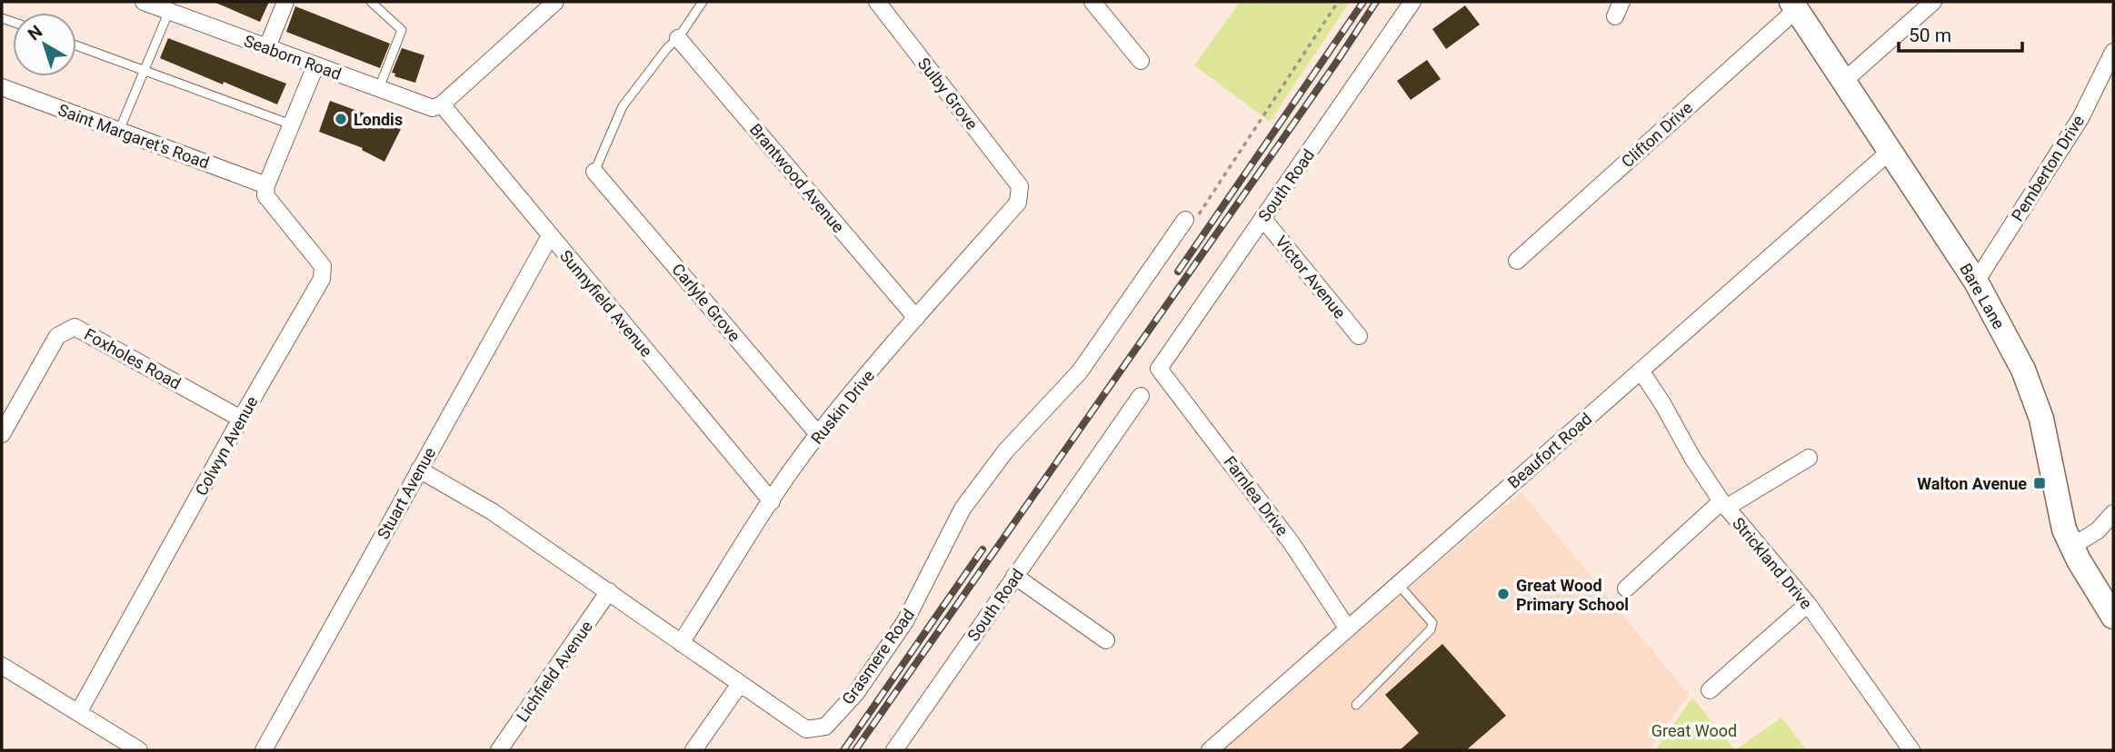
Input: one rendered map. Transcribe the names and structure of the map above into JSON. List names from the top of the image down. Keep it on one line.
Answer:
{"streets":{"main road":["Bare Lane"],"street":["Seaborn Road","Sulby Grove","Clifton Drive","Saint Margaret's Road","Pemberton Drive","Brantwood Avenue","South Road","Victor Avenue","Carlyle Grove","Sunnyfield Avenue","Foxholes Road","Ruskin Drive","Colwyn Avenue","Beaufort Road","Stuart Avenue","Farnlea Drive","Strickland Drive","Grasmere Road","Lichfield Avenue"]},"crossings":[["Seaborn Road","Sunnyfield Avenue"],["Sulby Grove","Ruskin Drive"],["Clifton Drive","Bare Lane"],["Saint Margaret's Road","Colwyn Avenue"],["Pemberton Drive","Bare Lane"],["Brantwood Avenue","Ruskin Drive"],["South Road","Victor Avenue"],["South Road","Farnlea Drive"],["Bare Lane","Beaufort Road"],["Carlyle Grove","Ruskin Drive"],["Sunnyfield Avenue","Ruskin Drive"],["Sunnyfield Avenue","Stuart Avenue"],["Foxholes Road","Colwyn Avenue"],["Ruskin Drive","Grasmere Road"],["Beaufort Road","Farnlea Drive"],["Beaufort Road","Strickland Drive"],["Stuart Avenue","Grasmere Road"],["Grasmere Road","Lichfield Avenue"]],"parks":["Great Wood"],"places":{"other":["Londis","Great Wood Primary School"],"transit":["Walton Avenue"]},"scale_bar":"50 m","north":"top left"}
